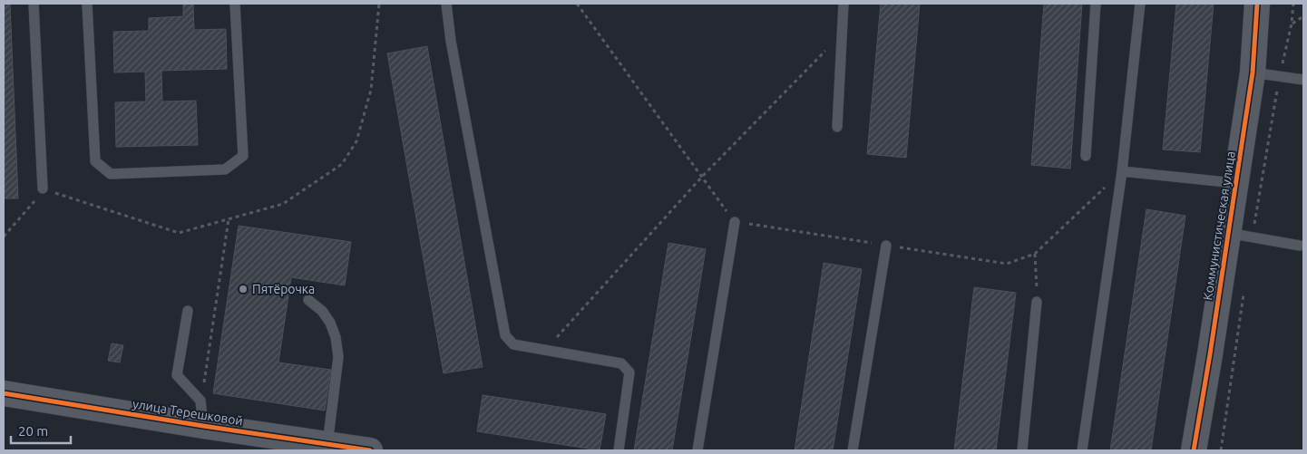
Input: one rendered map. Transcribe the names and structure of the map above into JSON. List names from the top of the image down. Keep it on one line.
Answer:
{"streets":{"street":["Коммунистическая улица","улица Терешковой"]},"places":["Пятёрочка"],"scale_bar":"20 m"}
